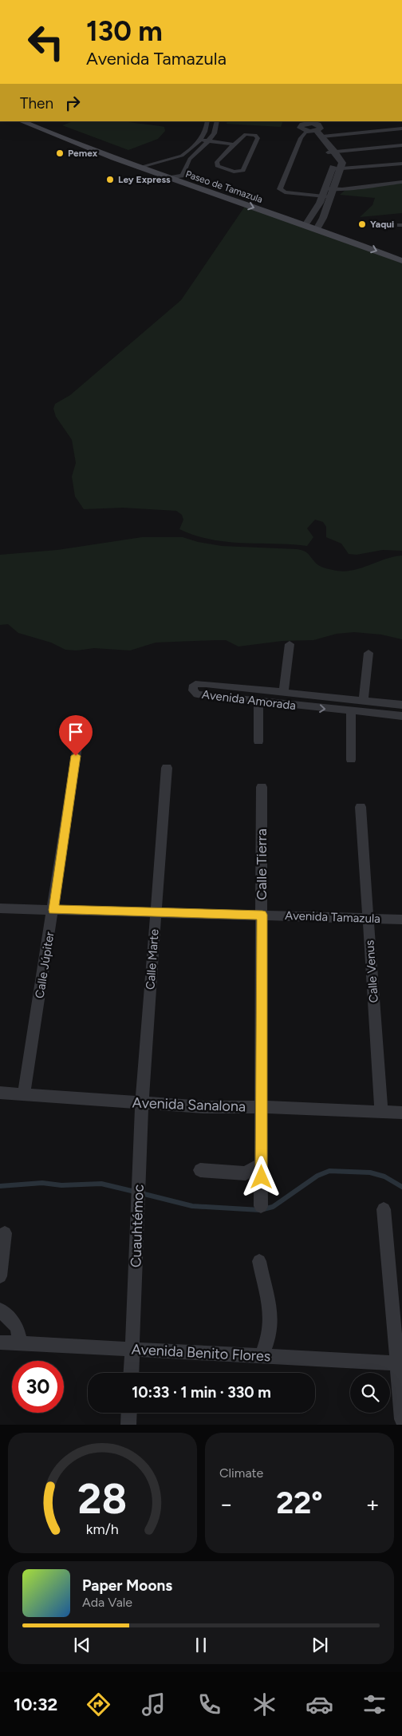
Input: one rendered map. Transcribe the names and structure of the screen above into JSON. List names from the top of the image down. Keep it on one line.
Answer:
{"streets":{"main road":["Paseo de Tamazula"],"street":["Avenida Amorada","Calle Tierra","Avenida Tamazula","Calle Marte","Calle Júpiter","Calle Venus","Avenida Sanalona","Cuauhtémoc","Avenida Benito Flores"]},"crossings":[["Calle Tierra","Avenida Tamazula"],["Calle Tierra","Avenida Sanalona"],["Avenida Tamazula","Calle Marte"],["Avenida Tamazula","Calle Júpiter"],["Avenida Tamazula","Calle Venus"],["Calle Marte","Avenida Sanalona"],["Calle Marte","Cuauhtémoc"],["Calle Júpiter","Avenida Sanalona"],["Calle Venus","Avenida Sanalona"],["Avenida Sanalona","Cuauhtémoc"],["Cuauhtémoc","Avenida Benito Flores"]],"places":["Pemex","Ley Express","Yaqui"],"page":{"turn":["130 m","Avenida Tamazula"],"then":"Then","limit":"30","trip":"10:33 · 1 min · 330 m","tile":"Climate","heat":["−","22°","+"],"song":["Paper Moons","Ada Vale"],"tabs":"10:32","gauge":["28","km/h"]}}
